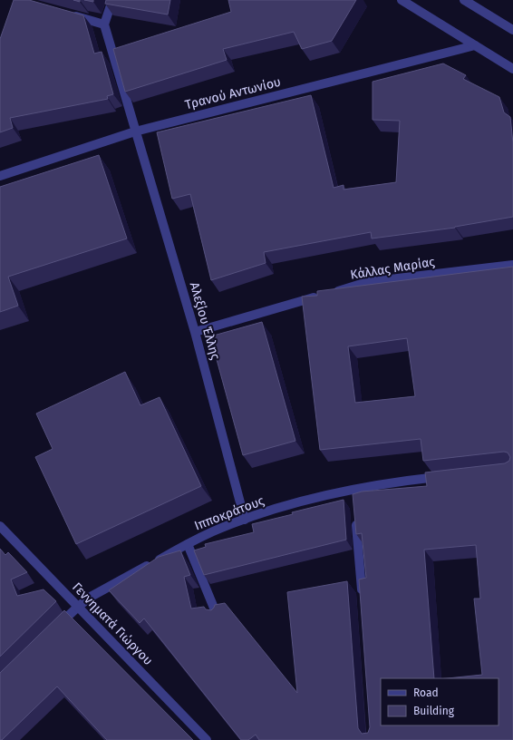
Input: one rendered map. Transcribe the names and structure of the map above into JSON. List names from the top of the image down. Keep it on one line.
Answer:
{"streets":{"street":["Τρανού Αντωνίου","Κάλλας Μαρίας","Αλεξίου Έλλης","Ιπποκράτους","Γεννηματά Γιώργου"]},"crossings":[["Τρανού Αντωνίου","Αλεξίου Έλλης"],["Κάλλας Μαρίας","Αλεξίου Έλλης"],["Αλεξίου Έλλης","Ιπποκράτους"],["Ιπποκράτους","Γεννηματά Γιώργου"]],"legend":["Road","Building"]}
